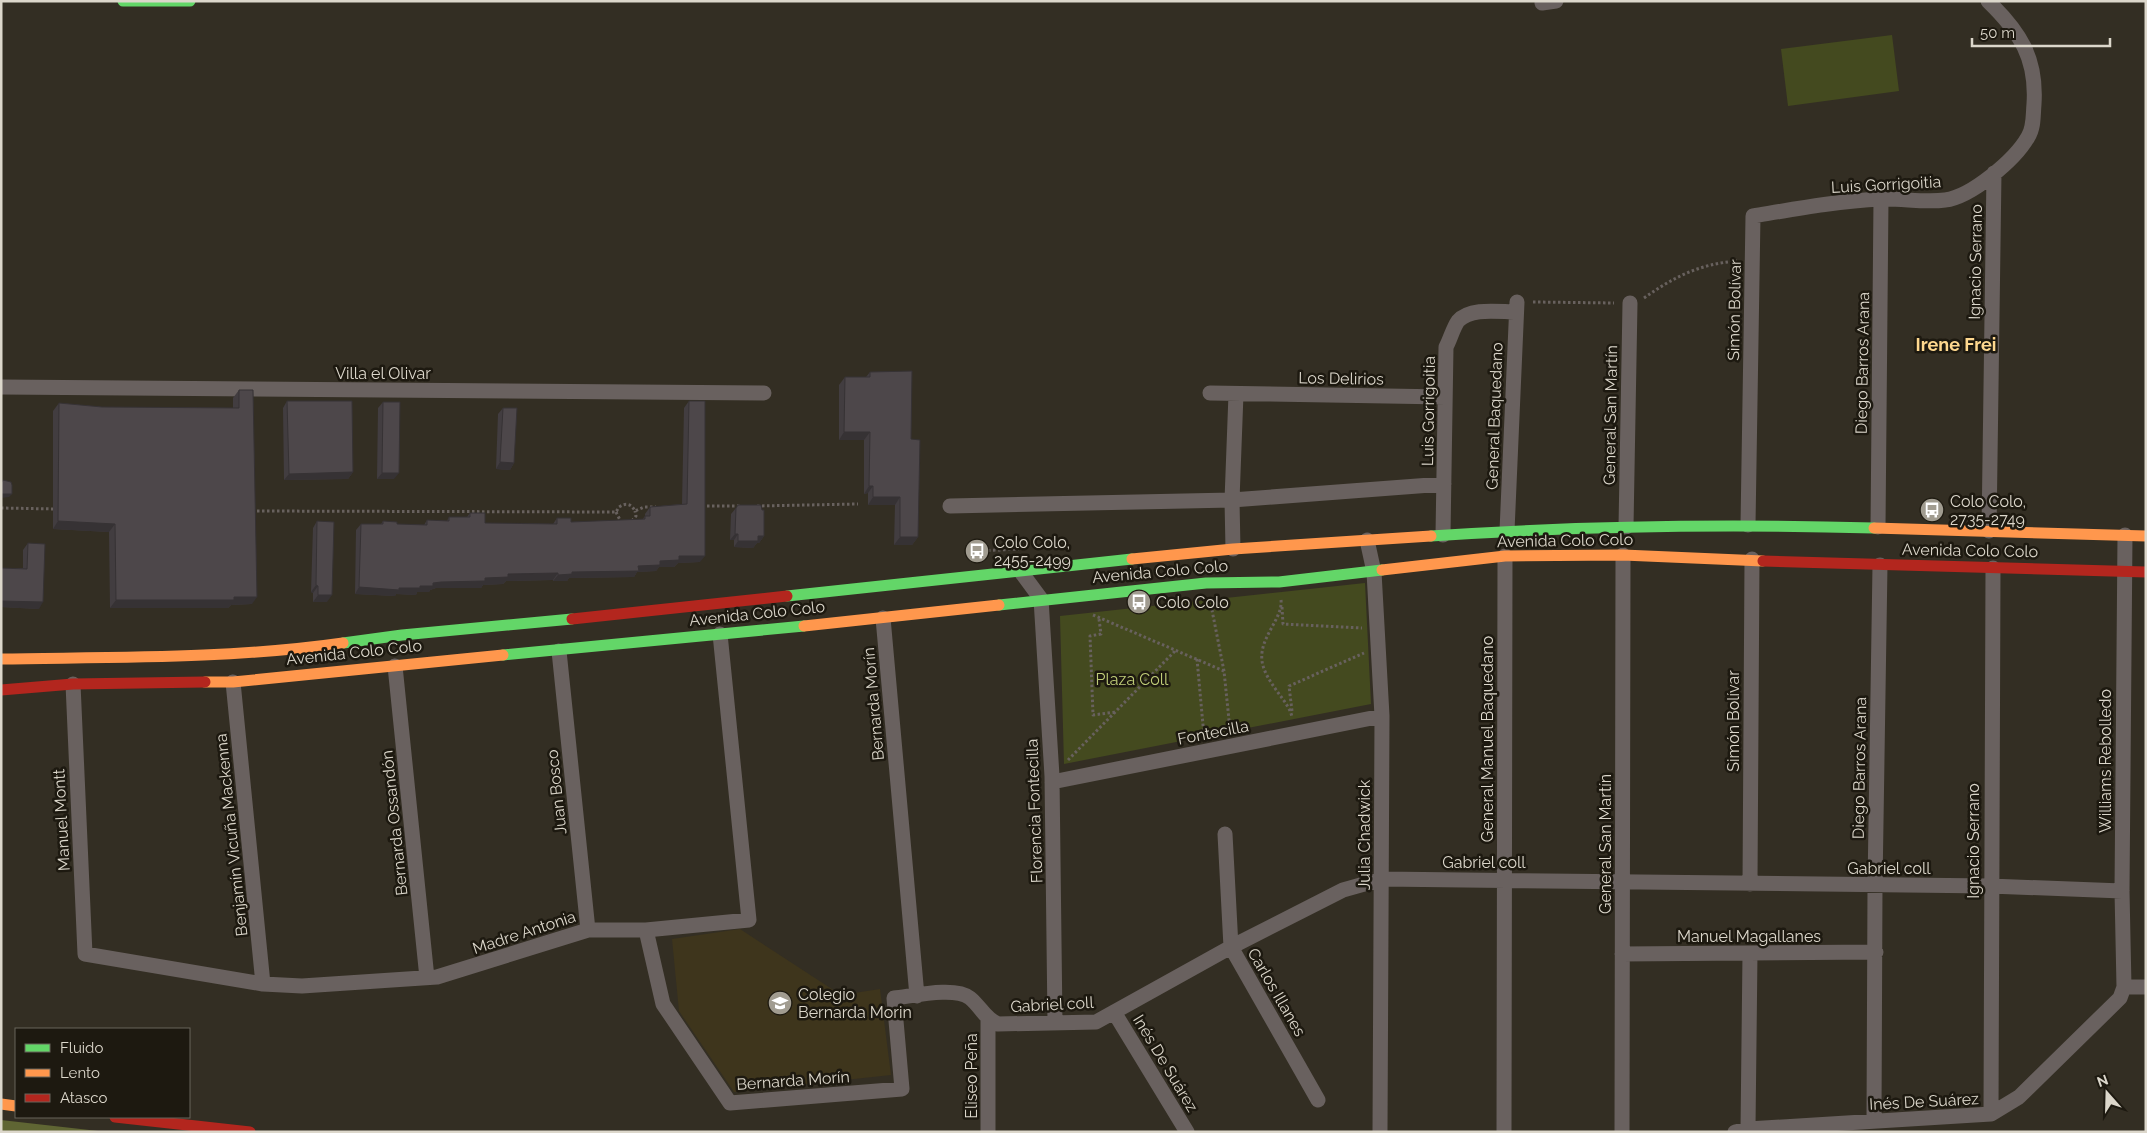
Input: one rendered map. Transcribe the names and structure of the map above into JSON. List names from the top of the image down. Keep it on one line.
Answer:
{"streets":{"main road":["Avenida Colo Colo"],"street":["Luis Gorrigoitia","Ignacio Serrano","Simón Bolívar","Diego Barros Arana","Villa el Olivar","Los Delirios","General San Martín","General Baquedano","Bernarda Morín","Fontecilla","General Manuel Baquedano","Williams Rebolledo","Juan Bosco","Florencia Fontecilla","Manuel Montt","Bernarda Ossandón","Benjamín Vicuña Mackenna","Julia Chadwick","Gabriel coll","Madre Antonia","Manuel Magallanes","Carlos Illanes","Inés De Suárez","Eliseo Peña"]},"crossings":[["Luis Gorrigoitia","Ignacio Serrano"],["Luis Gorrigoitia","Simón Bolívar"],["Luis Gorrigoitia","Diego Barros Arana"],["Luis Gorrigoitia","Los Delirios"],["Luis Gorrigoitia","General Baquedano"],["Luis Gorrigoitia","Avenida Colo Colo"],["Ignacio Serrano","Avenida Colo Colo"],["Ignacio Serrano","Gabriel coll"],["Ignacio Serrano","Inés De Suárez"],["Simón Bolívar","Avenida Colo Colo"],["Simón Bolívar","Gabriel coll"],["Diego Barros Arana","Avenida Colo Colo"],["Diego Barros Arana","Gabriel coll"],["Diego Barros Arana","Manuel Magallanes"],["Diego Barros Arana","Inés De Suárez"],["General San Martín","Avenida Colo Colo"],["General San Martín","Gabriel coll"],["General San Martín","Manuel Magallanes"],["General Baquedano","Avenida Colo Colo"],["Avenida Colo Colo","Bernarda Morín"],["Avenida Colo Colo","General Manuel Baquedano"],["Avenida Colo Colo","Williams Rebolledo"],["Avenida Colo Colo","Juan Bosco"],["Avenida Colo Colo","Florencia Fontecilla"],["Avenida Colo Colo","Manuel Montt"],["Avenida Colo Colo","Bernarda Ossandón"],["Avenida Colo Colo","Benjamín Vicuña Mackenna"],["Avenida Colo Colo","Julia Chadwick"],["Avenida Colo Colo","Madre Antonia"],["Bernarda Morín","Gabriel coll"],["Bernarda Morín","Madre Antonia"],["Fontecilla","Florencia Fontecilla"],["Fontecilla","Julia Chadwick"],["General Manuel Baquedano","Gabriel coll"],["Williams Rebolledo","Gabriel coll"],["Williams Rebolledo","Inés De Suárez"],["Juan Bosco","Madre Antonia"],["Florencia Fontecilla","Gabriel coll"],["Manuel Montt","Madre Antonia"],["Bernarda Ossandón","Madre Antonia"],["Benjamín Vicuña Mackenna","Madre Antonia"],["Julia Chadwick","Gabriel coll"],["Gabriel coll","Carlos Illanes"],["Gabriel coll","Inés De Suárez"],["Gabriel coll","Eliseo Peña"]],"districts":["Irene Frei"],"parks":["Plaza Coll"],"places":{"bus stop":["Colo Colo, 2735-2749","Colo Colo, 2455-2499","Colo Colo"],"school or university":["Colegio Bernarda Morin"]},"legend":["Fluido","Lento","Atasco"],"scale_bar":"50 m","north":"top"}
